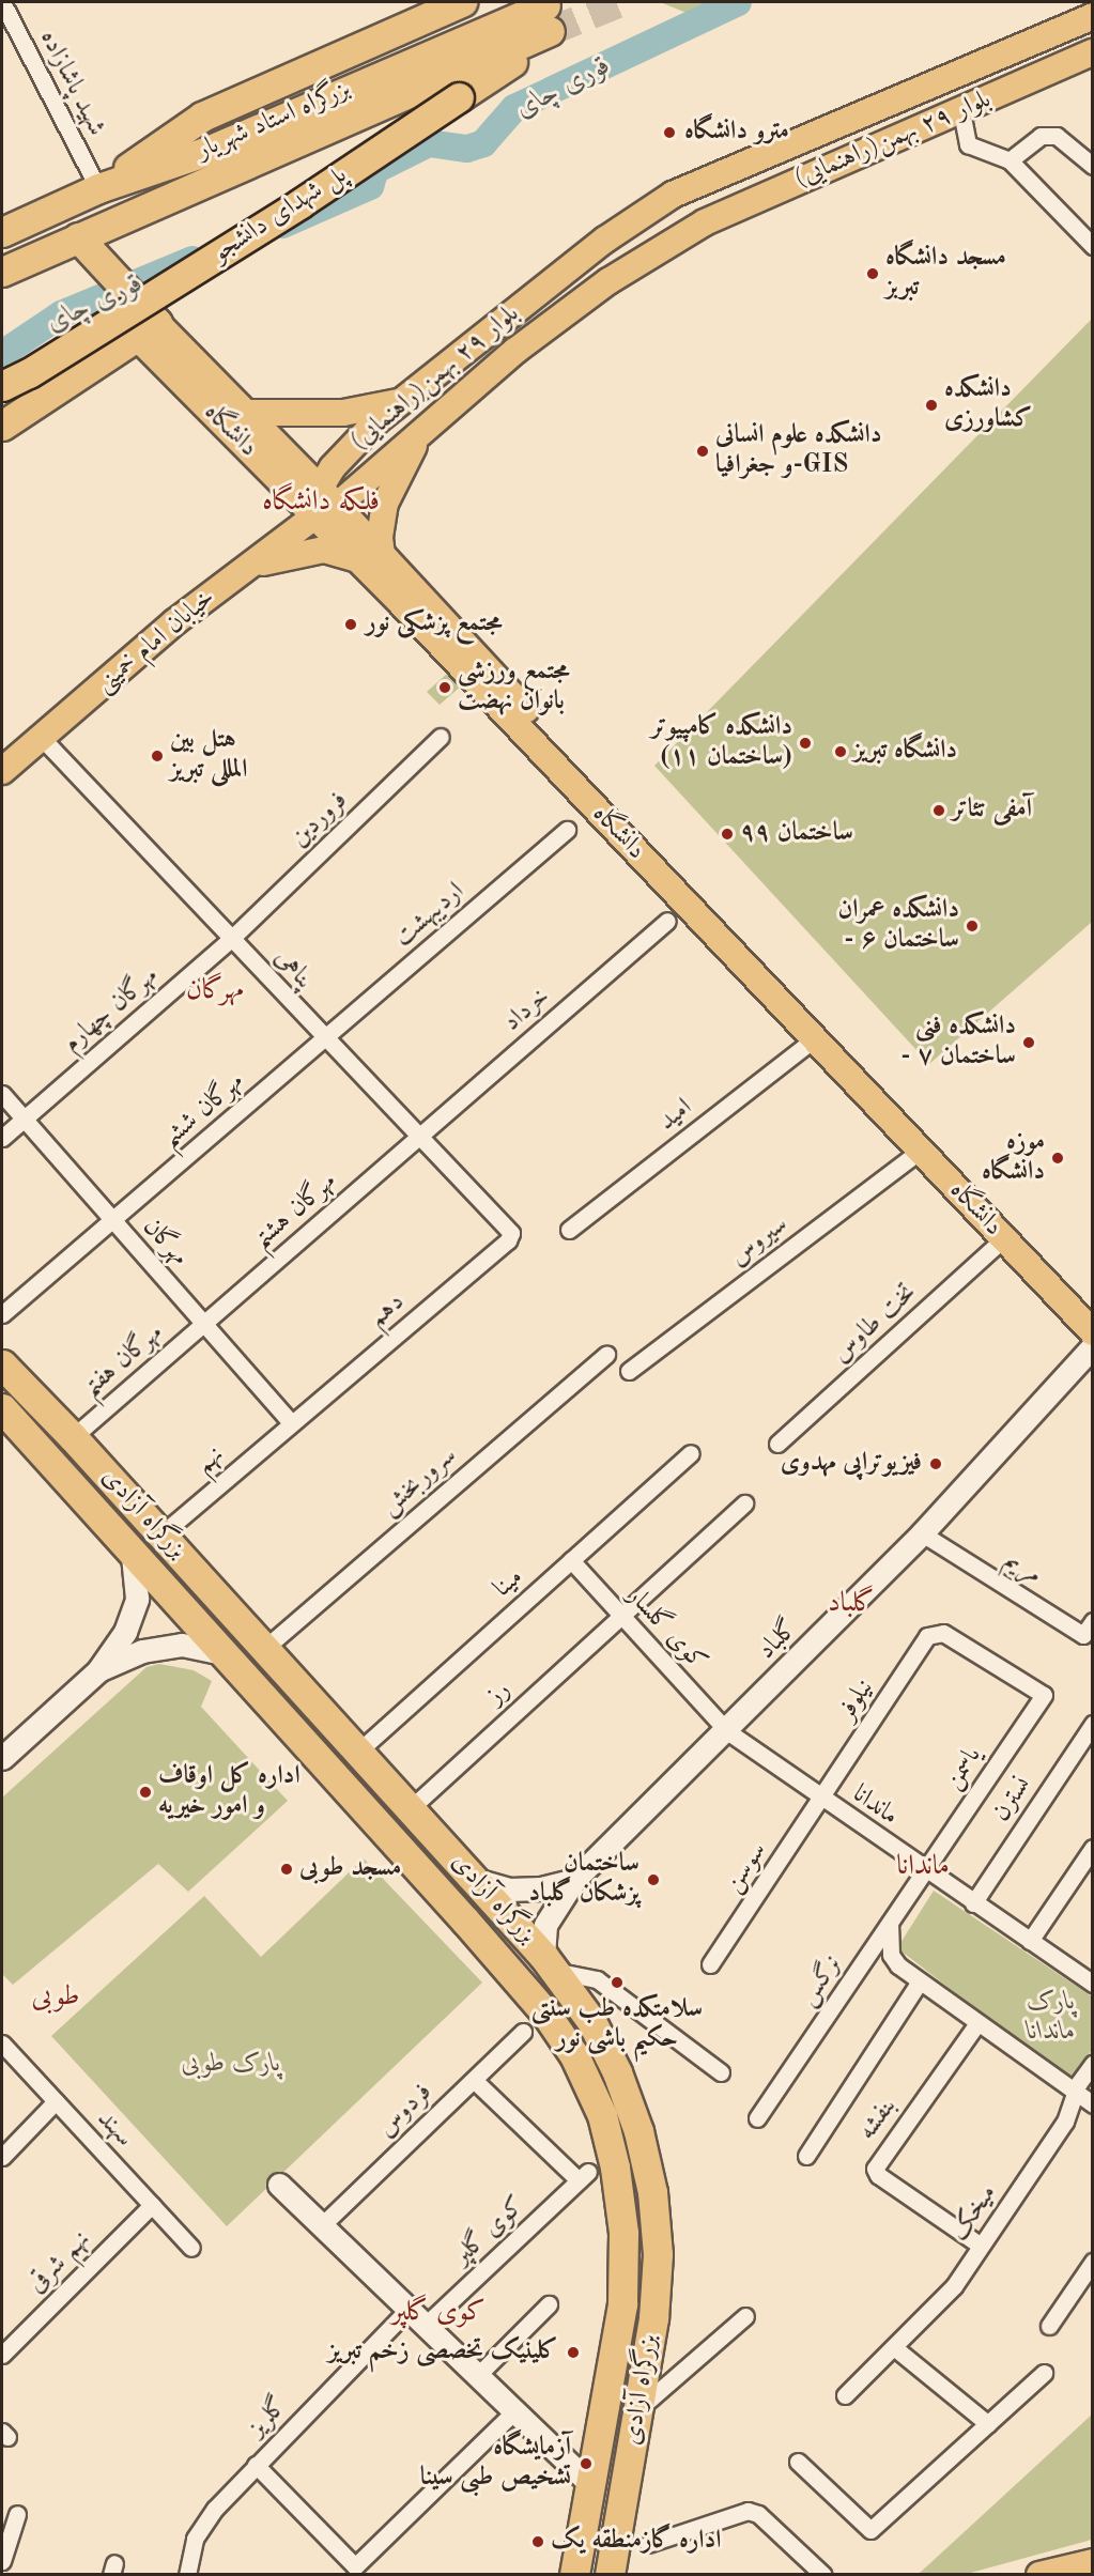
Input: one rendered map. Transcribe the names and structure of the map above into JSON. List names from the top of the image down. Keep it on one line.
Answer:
{"streets":{"highway":["بزرگراه استاد شهریار","پل شهدای دانشجو","بزرگراه آزادی"],"main road":["بلوار ٢٩ بهمن(راهنمایی)","دانشگاه","خیابان امام خمینی","گلباد"],"street":["شهید پاشازاده","فروردین","اردیبهشت","پناهی","مهرگان چهارم","خرداد","مهرگان ششم","امید","مهرگان هشتم","سیروس","مهرگان","دهم","تخت طاوس","مهرگان هفتم","نهم","سروربخش","مریم","مینا","کوی گلسار","رز","نیلوفر","یاسمن","نسترن","ماندانا","سوسن","نرگس","فردوس","بنفشه","سهند","میخک","کوی گلپر","نهم شرقی","گلریز"]},"crossings":[["شهید پاشازاده","بزرگراه استاد شهریار"],["بزرگراه استاد شهریار","پل شهدای دانشجو"],["بلوار ٢٩ بهمن(راهنمایی)","دانشگاه"],["بلوار ٢٩ بهمن(راهنمایی)","خیابان امام خمینی"],["دانشگاه","خیابان امام خمینی"],["دانشگاه","امید"],["دانشگاه","سیروس"],["دانشگاه","تخت طاوس"],["خیابان امام خمینی","پناهی"],["فروردین","پناهی"],["فروردین","مهرگان چهارم"],["اردیبهشت","پناهی"],["اردیبهشت","مهرگان ششم"],["پناهی","مهرگان چهارم"],["پناهی","خرداد"],["پناهی","مهرگان ششم"],["پناهی","مهرگان هشتم"],["پناهی","دهم"],["مهرگان چهارم","مهرگان"],["خرداد","مهرگان هشتم"],["مهرگان ششم","مهرگان"],["مهرگان هشتم","مهرگان"],["مهرگان هشتم","مهرگان هفتم"],["مهرگان","دهم"],["مهرگان","مهرگان هفتم"],["مهرگان","نهم"],["دهم","نهم"],["مهرگان هفتم","بزرگراه آزادی"],["نهم","بزرگراه آزادی"],["سروربخش","بزرگراه آزادی"],["بزرگراه آزادی","مینا"],["بزرگراه آزادی","گلباد"],["بزرگراه آزادی","رز"],["مریم","گلباد"],["مینا","کوی گلسار"],["کوی گلسار","گلباد"],["کوی گلسار","رز"],["کوی گلسار","ماندانا"],["گلباد","ماندانا"],["نیلوفر","یاسمن"],["نیلوفر","ماندانا"],["نیلوفر","سوسن"],["یاسمن","ماندانا"],["یاسمن","نرگس"],["نسترن","ماندانا"],["ماندانا","سوسن"],["ماندانا","نرگس"],["فردوس","کوی گلپر"],["بنفشه","میخک"],["سهند","نهم شرقی"]],"districts":["فلکه دانشگاه","مهرگان","گلباد","ماندانا","طوبی","کوی گلپر"],"water":["قوری چای"],"parks":["پارک ماندانا","پارک طوبی"],"places":["مترو دانشگاه","مسجد دانشگاه تبربز","دانشکده کشاورزی","دانشکده علوم انسانی و جغرافیا-GIS","مجتمع پزشکی نور","مجتمع ورزشی بانوان نهضت","دانشکده کامپیوتر (ساختمان ۱۱)","دانشگاه تبریز","هتل بین المللی تبریز","آمفی تئاتر","ساختمان ۹۹","دانشکده عمران - ساختمان ۶","دانشکده فنی - ساختمان ۷","موزه دانشگاه","فیزیوتراپی مهدوی","اداره کل اوقاف و امور خیریه","مسجد طوبی","ساختمان پزشکان گلباد","سلامتکده طب سنتی حکیم باشی نور","کلینیک تخصصی زخم تبریز","آزمایشگاه تشخیص طبی سینا","اداره گازمنطقه یک"]}
